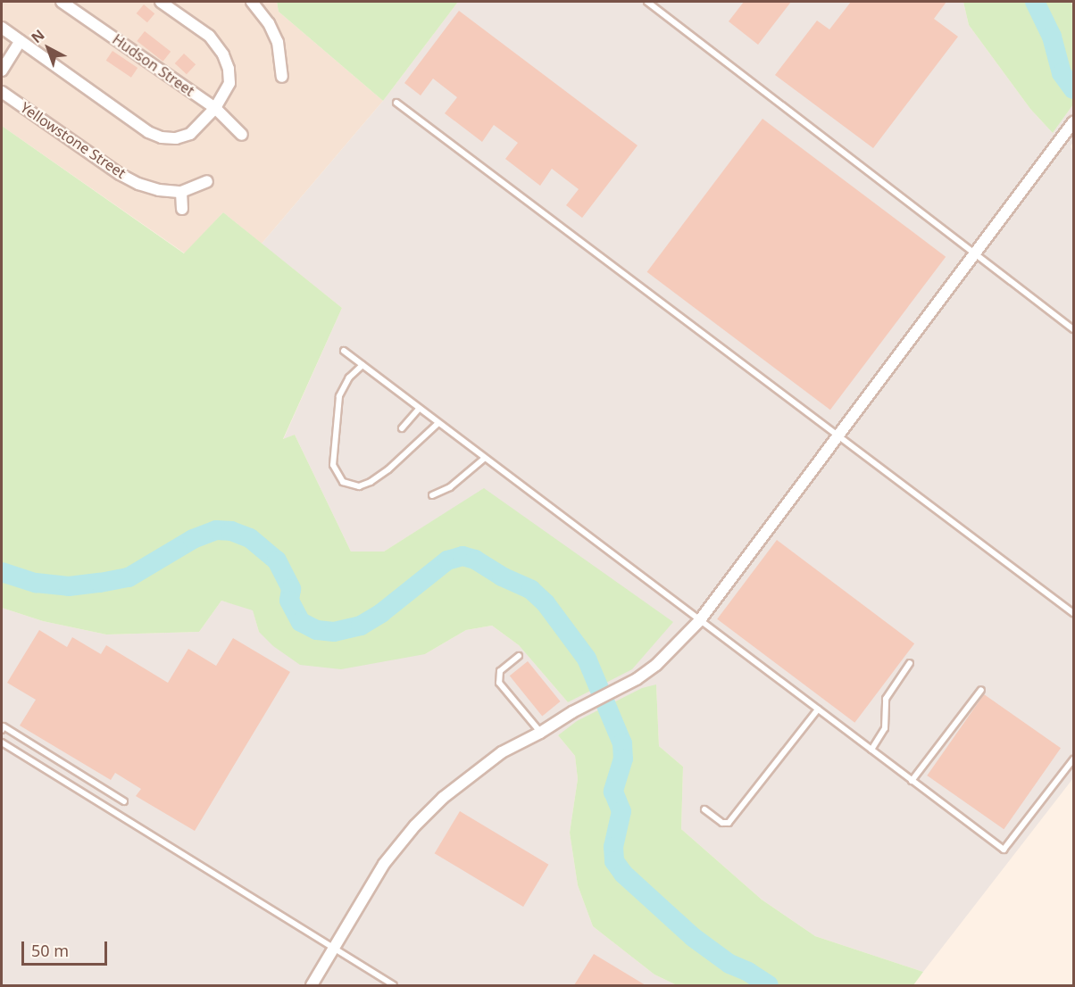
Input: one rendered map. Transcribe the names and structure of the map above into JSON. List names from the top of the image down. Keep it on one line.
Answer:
{"streets":{"street":["Hudson Street","Yellowstone Street"]},"scale_bar":"50 m","north":"top left"}
